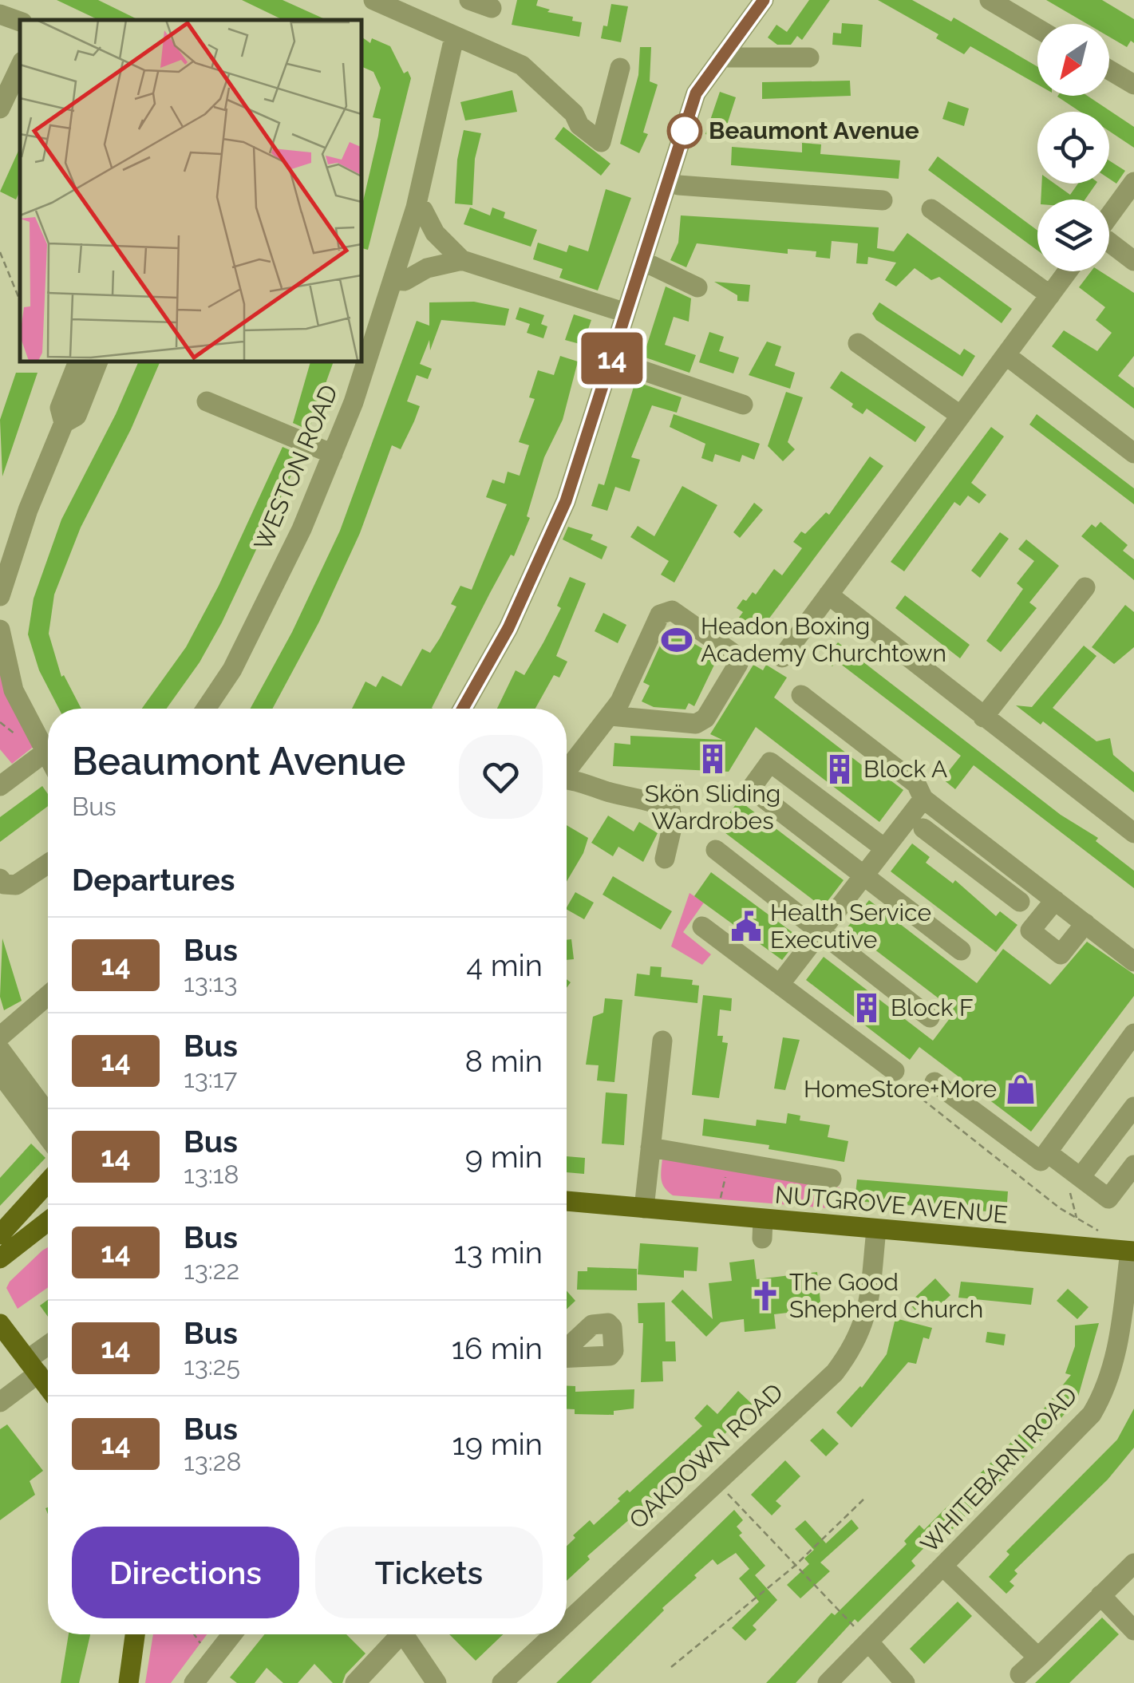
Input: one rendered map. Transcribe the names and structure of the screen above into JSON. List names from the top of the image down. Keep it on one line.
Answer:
{"streets":{"main road":["NUTGROVE AVENUE"],"street":["WESTON ROAD","OAKDOWN ROAD","WHITEBARN ROAD"]},"crossings":[["NUTGROVE AVENUE","OAKDOWN ROAD"],["NUTGROVE AVENUE","WHITEBARN ROAD"]],"places":{"other":["Beaumont Avenue"],"sports":["Headon Boxing Academy Churchtown"],"building":["Skön Sliding Wardrobes","Block A","Block F"],"public building":["Health Service Executive"],"shop":["HomeStore+More"],"church":["The Good Shepherd Church"]},"lines":["bus line 14"],"north":"bottom left","page":{"on_map":"14","heading":[["Beaumont Avenue","Bus"],"Departures"],"list":[{"mark":"14","name":"Bus","note":"13:13","value":"4 min"},{"mark":"14","name":"Bus","note":"13:17","value":"8 min"},{"mark":"14","name":"Bus","note":"13:18","value":"9 min"},{"mark":"14","name":"Bus","note":"13:22","value":"13 min"},{"mark":"14","name":"Bus","note":"13:25","value":"16 min"},{"mark":"14","name":"Bus","note":"13:28","value":"19 min"}],"buttons":["Directions","Tickets"]}}
